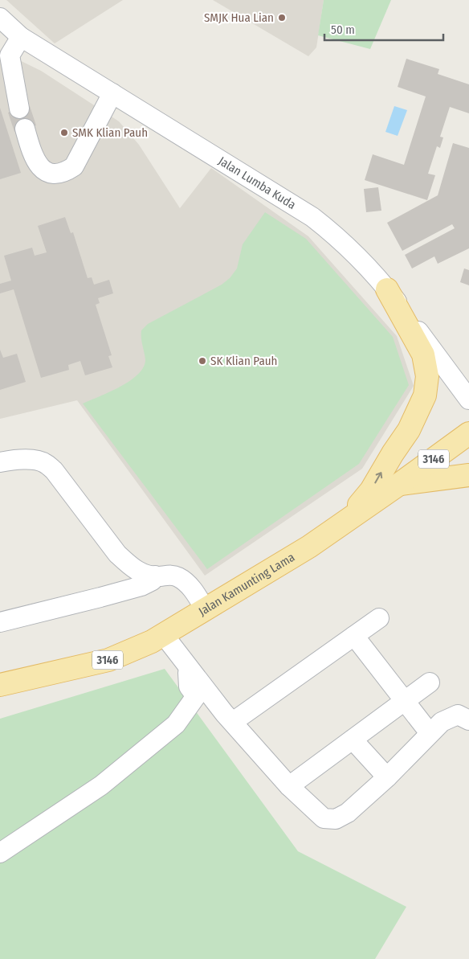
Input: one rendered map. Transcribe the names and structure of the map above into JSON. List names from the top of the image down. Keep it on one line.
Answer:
{"streets":{"main road":["3146","Jalan Kamunting Lama"],"street":["Jalan Lumba Kuda"]},"places":["SMJK Hua Lian","SMK Klian Pauh","SK Klian Pauh"],"scale_bar":"50 m"}
